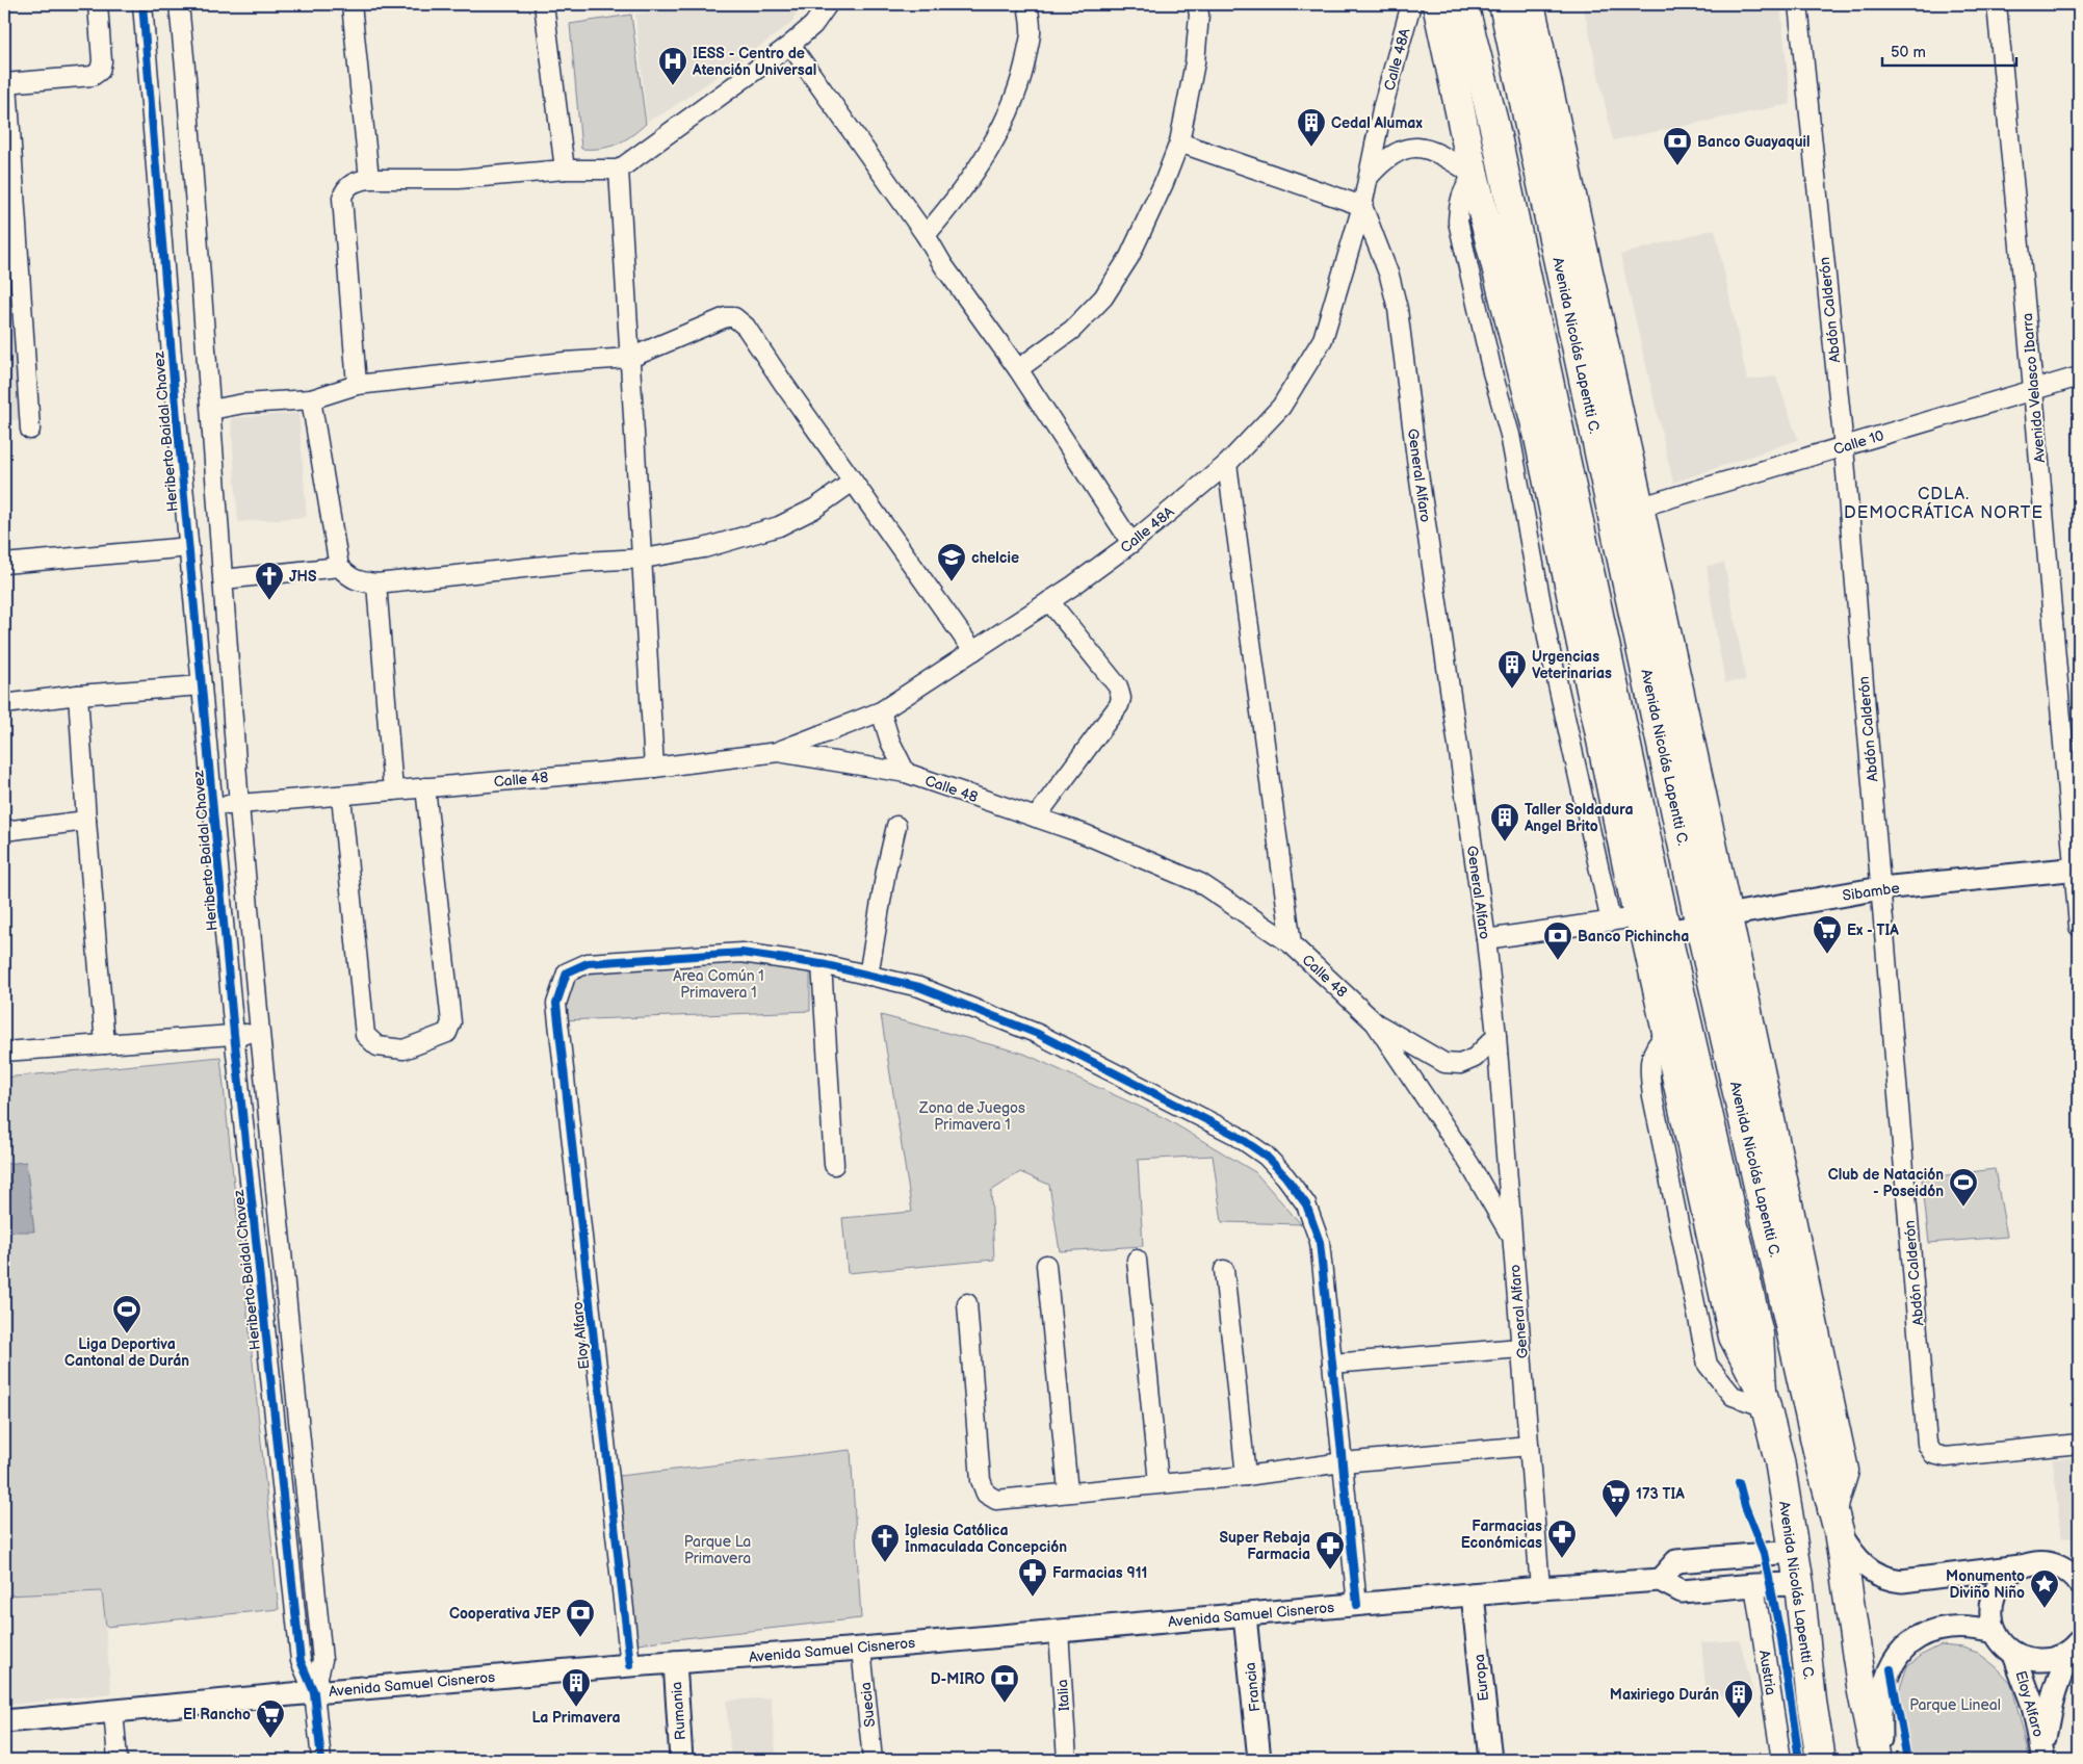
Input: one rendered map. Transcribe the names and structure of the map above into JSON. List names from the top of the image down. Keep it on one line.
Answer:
{"streets":{"main road":["Avenida Nicolás Lapentti C."],"street":["Calle 48A","Abdón Calderón","Avenida Velasco Ibarra","Heriberto Baidal Chavez","Calle 10","General Alfaro","Calle 48","Sibambe","Eloy Alfaro","Avenida Samuel Cisneros","Austria","Europa","Francia","Italia","Suecia","Rumania"]},"crossings":[["Calle 48A","General Alfaro"],["Calle 48A","Calle 48"],["Abdón Calderón","Calle 10"],["Abdón Calderón","Sibambe"],["Avenida Nicolás Lapentti C.","Calle 10"],["Avenida Nicolás Lapentti C.","Sibambe"],["Avenida Velasco Ibarra","Calle 10"],["Avenida Velasco Ibarra","Sibambe"],["Heriberto Baidal Chavez","Calle 48"],["Heriberto Baidal Chavez","Avenida Samuel Cisneros"],["General Alfaro","Calle 48"],["General Alfaro","Avenida Samuel Cisneros"],["Eloy Alfaro","Avenida Samuel Cisneros"],["Avenida Samuel Cisneros","Europa"],["Avenida Samuel Cisneros","Francia"],["Avenida Samuel Cisneros","Italia"],["Avenida Samuel Cisneros","Suecia"],["Avenida Samuel Cisneros","Rumania"]],"districts":["CDLA. DEMOCRÁTICA NORTE"],"parks":["Area Común 1 Primavera 1","Zona de Juegos Primavera 1","Parque La Primavera","Parque Lineal"],"places":{"hospital":["IESS - Centro de Atención Universal"],"building":["Cedal Alumax","Urgencias Veterinarias","Taller Soldadura Angel Brito","La Primavera","Maxiriego Durán"],"bank":["Banco Guayaquil","Banco Pichincha","Cooperativa JEP","D-MIRO"],"school or university":["chelcie"],"church":["JHS","Iglesia Católica Inmaculada Concepción"],"supermarket":["Ex - TIA","173 TIA","El Rancho"],"sports":["Club de Natación - Poseidón","Liga Deportiva Cantonal de Durán"],"pharmacy":["Farmacias Económicas","Super Rebaja Farmacia","Farmacias 911"],"place":["Monumento Diviño Niño"]},"scale_bar":"50 m"}
